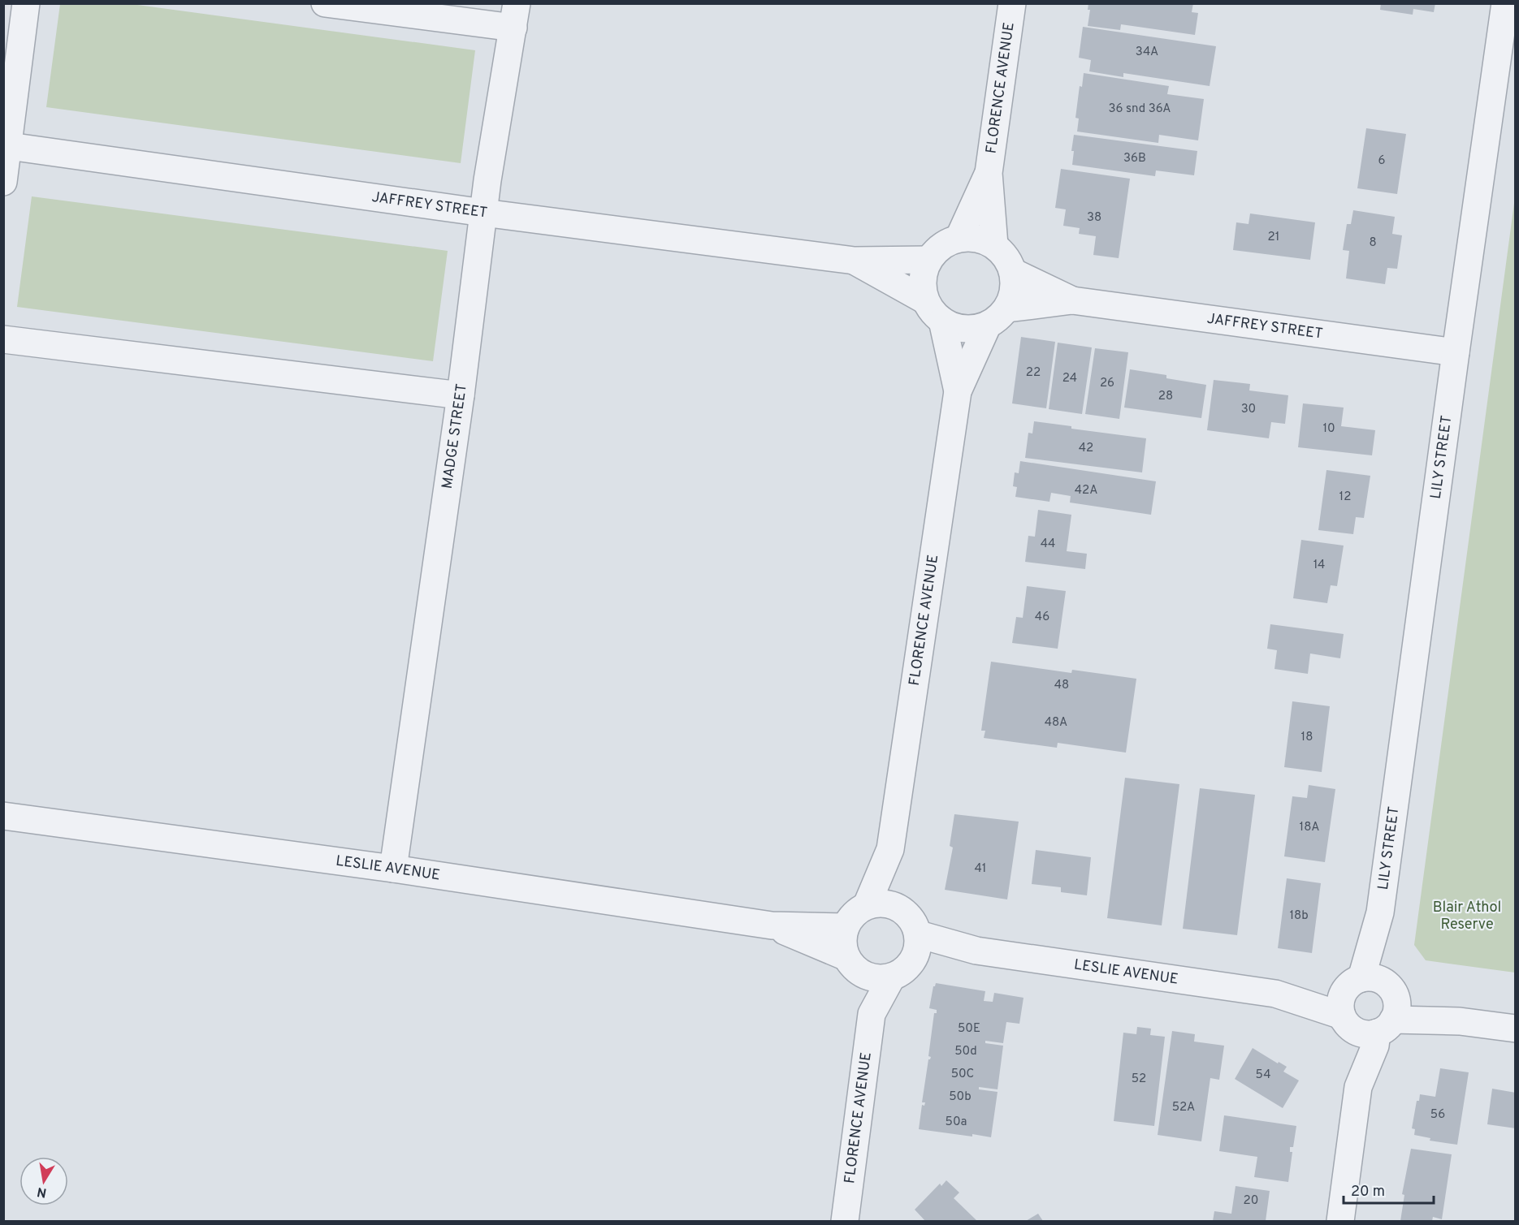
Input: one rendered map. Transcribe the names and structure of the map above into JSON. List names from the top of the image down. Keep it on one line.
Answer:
{"streets":{"street":["FLORENCE AVENUE","JAFFREY STREET","MADGE STREET","LILY STREET","LESLIE AVENUE"]},"crossings":[["FLORENCE AVENUE","JAFFREY STREET"],["FLORENCE AVENUE","LESLIE AVENUE"],["JAFFREY STREET","MADGE STREET"],["JAFFREY STREET","LILY STREET"],["MADGE STREET","LESLIE AVENUE"],["LILY STREET","LESLIE AVENUE"]],"parks":["Blair Athol Reserve"],"house_numbers":["34A","36 snd 36A","36B","6","38","21","8","22","24","26","28","30","10","42","42A","12","44","14","46","48","48A","18","18A","41","18b","50E","50d","50C","54","52","50b","52A","56","50a","20"],"scale_bar":"20 m","north":"bottom"}
